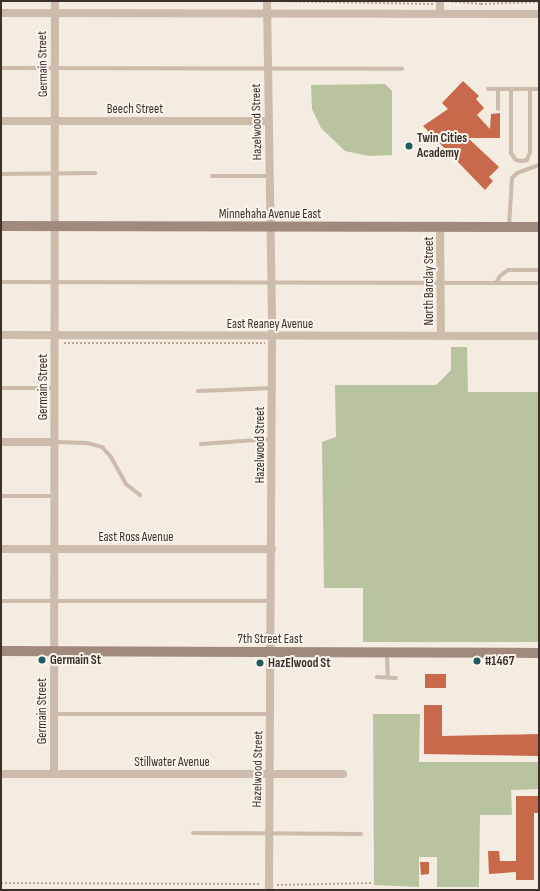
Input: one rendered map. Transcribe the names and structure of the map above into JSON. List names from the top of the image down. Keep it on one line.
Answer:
{"streets":{"main road":["Minnehaha Avenue East","7th Street East"],"street":["Germain Street","Beech Street","Hazelwood Street","North Barclay Street","East Reaney Avenue","East Ross Avenue","Stillwater Avenue"]},"crossings":[["Germain Street","Beech Street"],["Germain Street","Minnehaha Avenue East"],["Germain Street","East Reaney Avenue"],["Germain Street","East Ross Avenue"],["Germain Street","7th Street East"],["Germain Street","Stillwater Avenue"],["Beech Street","Hazelwood Street"],["Hazelwood Street","Minnehaha Avenue East"],["Hazelwood Street","East Reaney Avenue"],["Hazelwood Street","East Ross Avenue"],["Hazelwood Street","7th Street East"],["Hazelwood Street","Stillwater Avenue"],["Minnehaha Avenue East","North Barclay Street"],["North Barclay Street","East Reaney Avenue"]],"places":["Twin Cities Academy","Germain St","#1467","HazElwood St"]}
